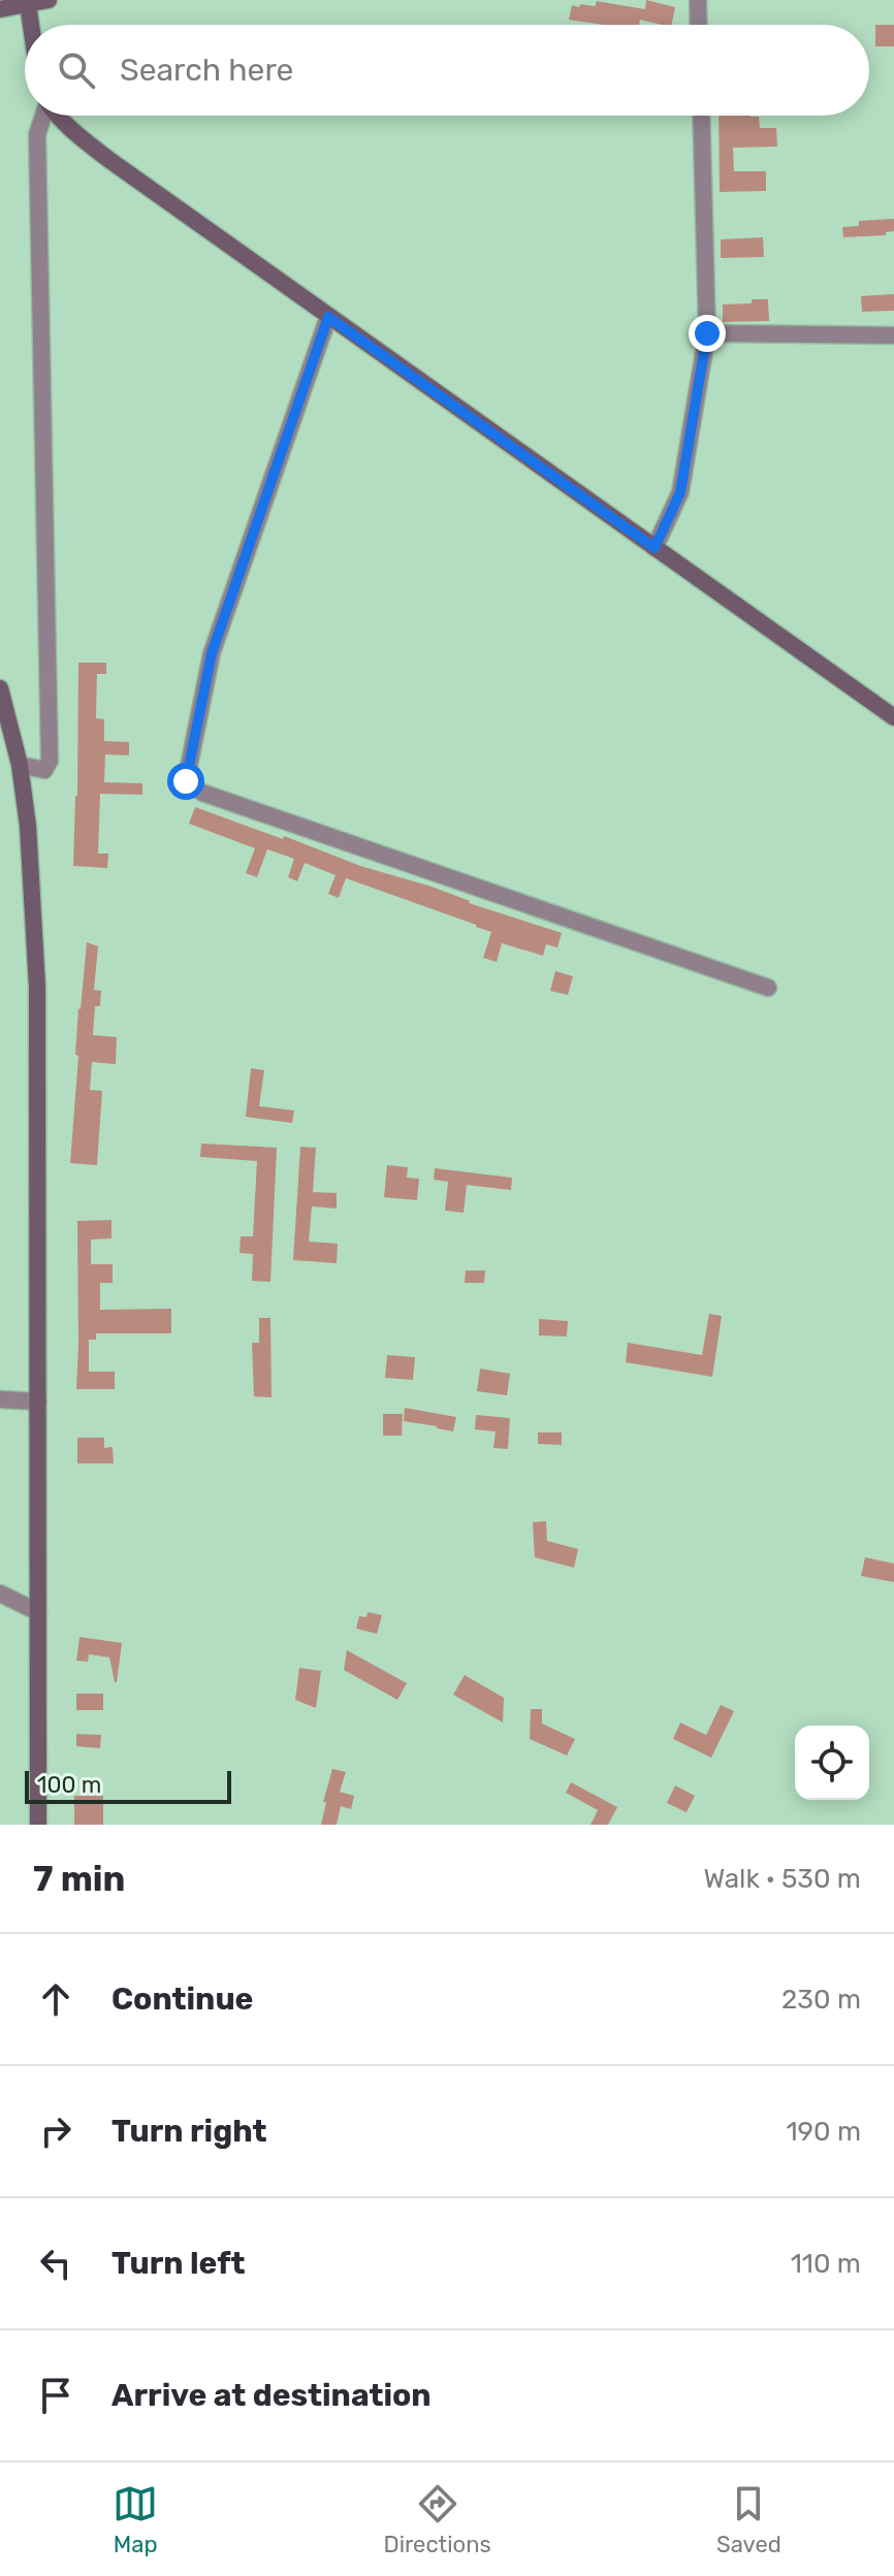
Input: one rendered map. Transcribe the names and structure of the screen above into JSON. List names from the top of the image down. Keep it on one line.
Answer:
{"scale_bar":"100 m","page":{"search":"Search here","scale":"100 m","heading":["7 min","Walk · 530 m"],"list":[["Continue","230 m"],["Turn right","190 m"],["Turn left","110 m"],"Arrive at destination"],"nav":["Map","Directions","Saved"]}}
